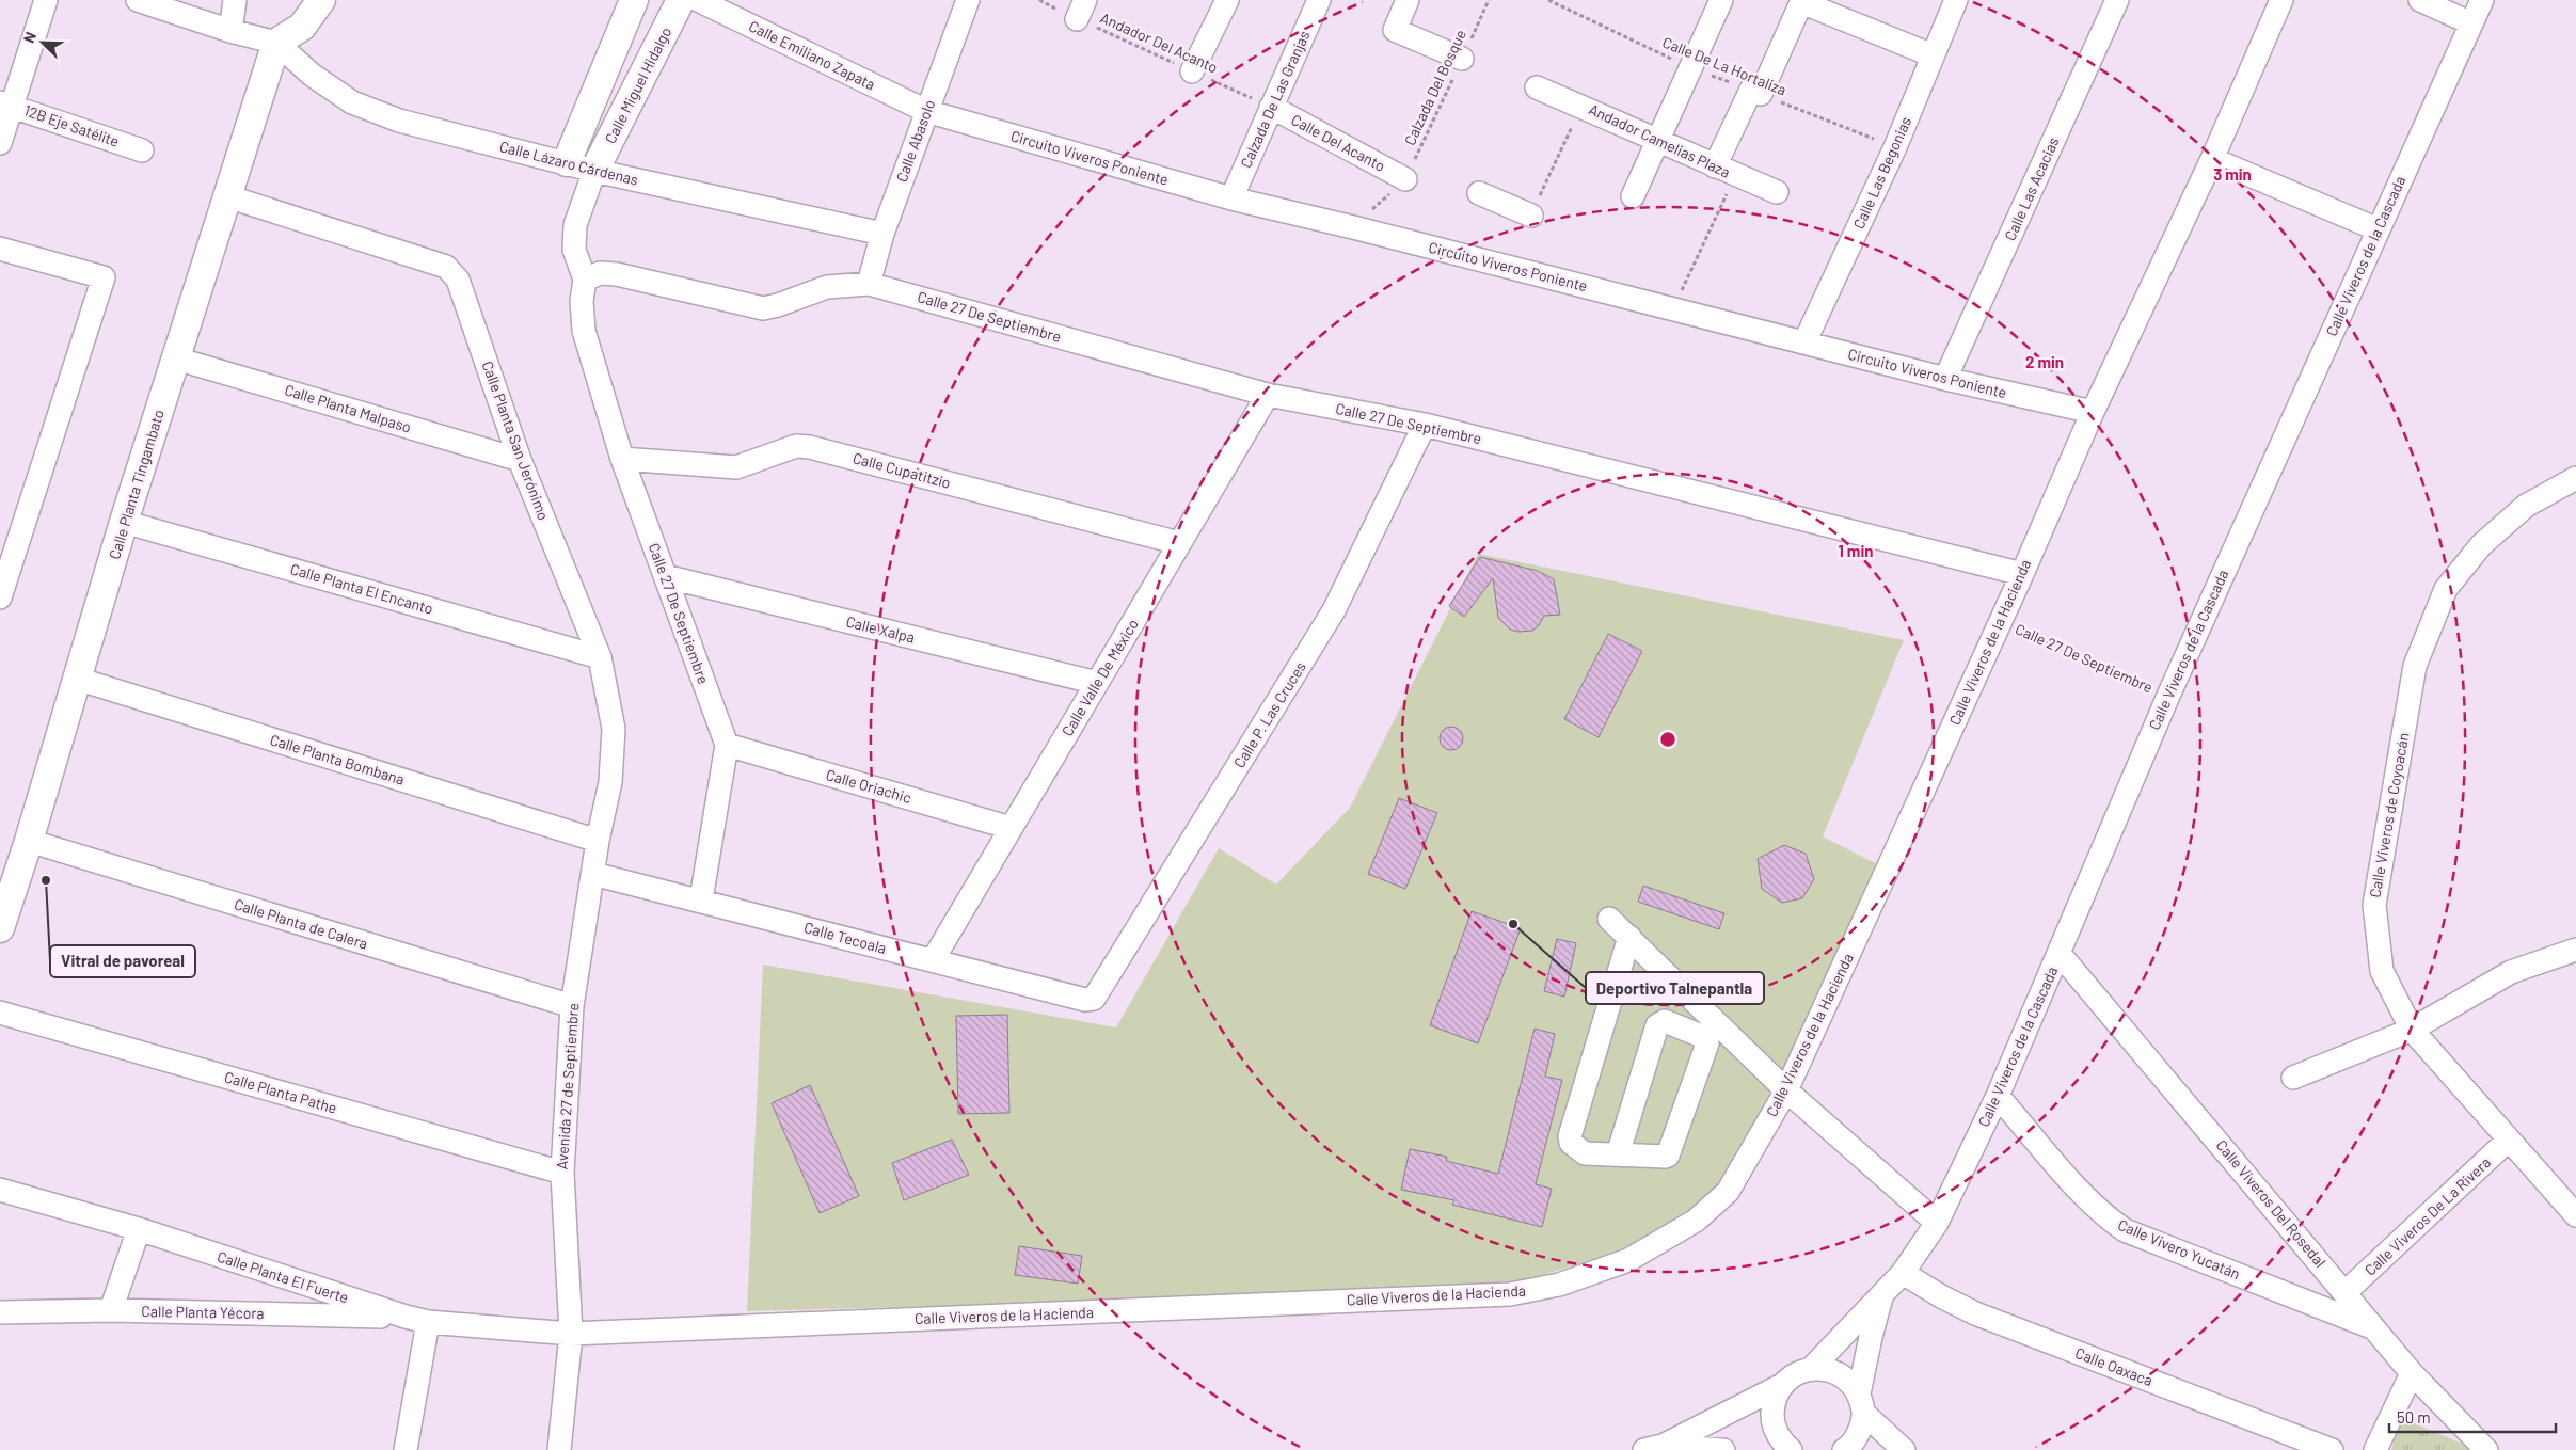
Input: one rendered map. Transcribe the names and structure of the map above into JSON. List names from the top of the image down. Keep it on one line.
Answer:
{"streets":{"main road":["Calle Miguel Hidalgo","Calle Planta Tingambato"],"street":["Calle Emiliano Zapata","Calzada De Las Granjas","12B Eje Satélite","Calle Abasolo","Andador Camelias Plaza","Calle Del Acanto","Circuito Viveros Poniente","Calle Lázaro Cárdenas","Calle Las Begonias","Calle Las Acacias","Calle Viveros de la Cascada","Calle 27 De Septiembre","Calle Planta Malpaso","Calle Planta San Jerónimo","Calle Cupatitzio","Calle Planta El Encanto","Calle Xalpa","Calle Viveros de la Hacienda","Calle Valle De México","Calle P. Las Cruces","Calle Planta Bombana","Calle Oriachic","Calle Viveros de Coyoacán","Calle Planta de Calera","Calle Tecoala","Avenida 27 de Septiembre","Calle Planta Pathe","Calle Viveros Del Rosedal","Calle Viveros De La Rivera","Calle Vivero Yucatán","Calle Planta El Fuerte","Calle Planta Yécora","Calle Oaxaca"],"path":["Andador Del Acanto","Calle De La Hortaliza","Calzada Del Bosque"]},"crossings":[["Andador Del Acanto","Calzada De Las Granjas"],["Andador Del Acanto","Calle Del Acanto"],["Calle Emiliano Zapata","Calle Abasolo"],["Calle Emiliano Zapata","Circuito Viveros Poniente"],["Calle De La Hortaliza","Calle Las Begonias"],["Calle Miguel Hidalgo","Calle Lázaro Cárdenas"],["Calzada Del Bosque","Calle Del Acanto"],["Calzada Del Bosque","Circuito Viveros Poniente"],["Calzada De Las Granjas","Calle Del Acanto"],["Calzada De Las Granjas","Circuito Viveros Poniente"],["Calle Abasolo","Circuito Viveros Poniente"],["Calle Abasolo","Calle Lázaro Cárdenas"],["Calle Abasolo","Calle 27 De Septiembre"],["Andador Camelias Plaza","Circuito Viveros Poniente"],["Circuito Viveros Poniente","Calle Las Begonias"],["Circuito Viveros Poniente","Calle Las Acacias"],["Circuito Viveros Poniente","Calle Viveros de la Hacienda"],["Calle Lázaro Cárdenas","Calle Planta Tingambato"],["Calle Viveros de la Cascada","Calle 27 De Septiembre"],["Calle Viveros de la Cascada","Calle Viveros Del Rosedal"],["Calle Viveros de la Cascada","Calle Vivero Yucatán"],["Calle Viveros de la Cascada","Calle Oaxaca"],["Calle 27 De Septiembre","Calle Cupatitzio"],["Calle 27 De Septiembre","Calle Xalpa"],["Calle 27 De Septiembre","Calle Viveros de la Hacienda"],["Calle 27 De Septiembre","Calle Valle De México"],["Calle 27 De Septiembre","Calle P. Las Cruces"],["Calle 27 De Septiembre","Calle Oriachic"],["Calle 27 De Septiembre","Calle Tecoala"],["Calle Planta Malpaso","Calle Planta San Jerónimo"],["Calle Planta Malpaso","Calle Planta Tingambato"],["Calle Planta San Jerónimo","Calle Planta Tingambato"],["Calle Planta San Jerónimo","Calle Planta El Encanto"],["Calle Planta San Jerónimo","Calle Planta Bombana"],["Calle Planta San Jerónimo","Avenida 27 de Septiembre"],["Calle Cupatitzio","Calle Valle De México"],["Calle Planta Tingambato","Calle Planta El Encanto"],["Calle Planta Tingambato","Calle Planta Bombana"],["Calle Planta Tingambato","Calle Planta de Calera"],["Calle Xalpa","Calle Valle De México"],["Calle Viveros de la Hacienda","Avenida 27 de Septiembre"],["Calle Viveros de la Hacienda","Calle Planta El Fuerte"],["Calle Valle De México","Calle Oriachic"],["Calle Valle De México","Calle Tecoala"],["Calle P. Las Cruces","Calle Tecoala"],["Calle Planta Bombana","Avenida 27 de Septiembre"],["Calle Viveros de Coyoacán","Calle Viveros De La Rivera"],["Calle Planta de Calera","Avenida 27 de Septiembre"],["Calle Tecoala","Avenida 27 de Septiembre"],["Avenida 27 de Septiembre","Calle Planta Pathe"],["Avenida 27 de Septiembre","Calle Planta El Fuerte"],["Calle Viveros Del Rosedal","Calle Viveros De La Rivera"],["Calle Viveros Del Rosedal","Calle Vivero Yucatán"],["Calle Planta El Fuerte","Calle Planta Yécora"]],"places":["Vitral de pavoreal","Deportivo Talnepantla"],"scale_bar":"50 m","north":"top left","rings":["3 min","2 min","1 min"]}
